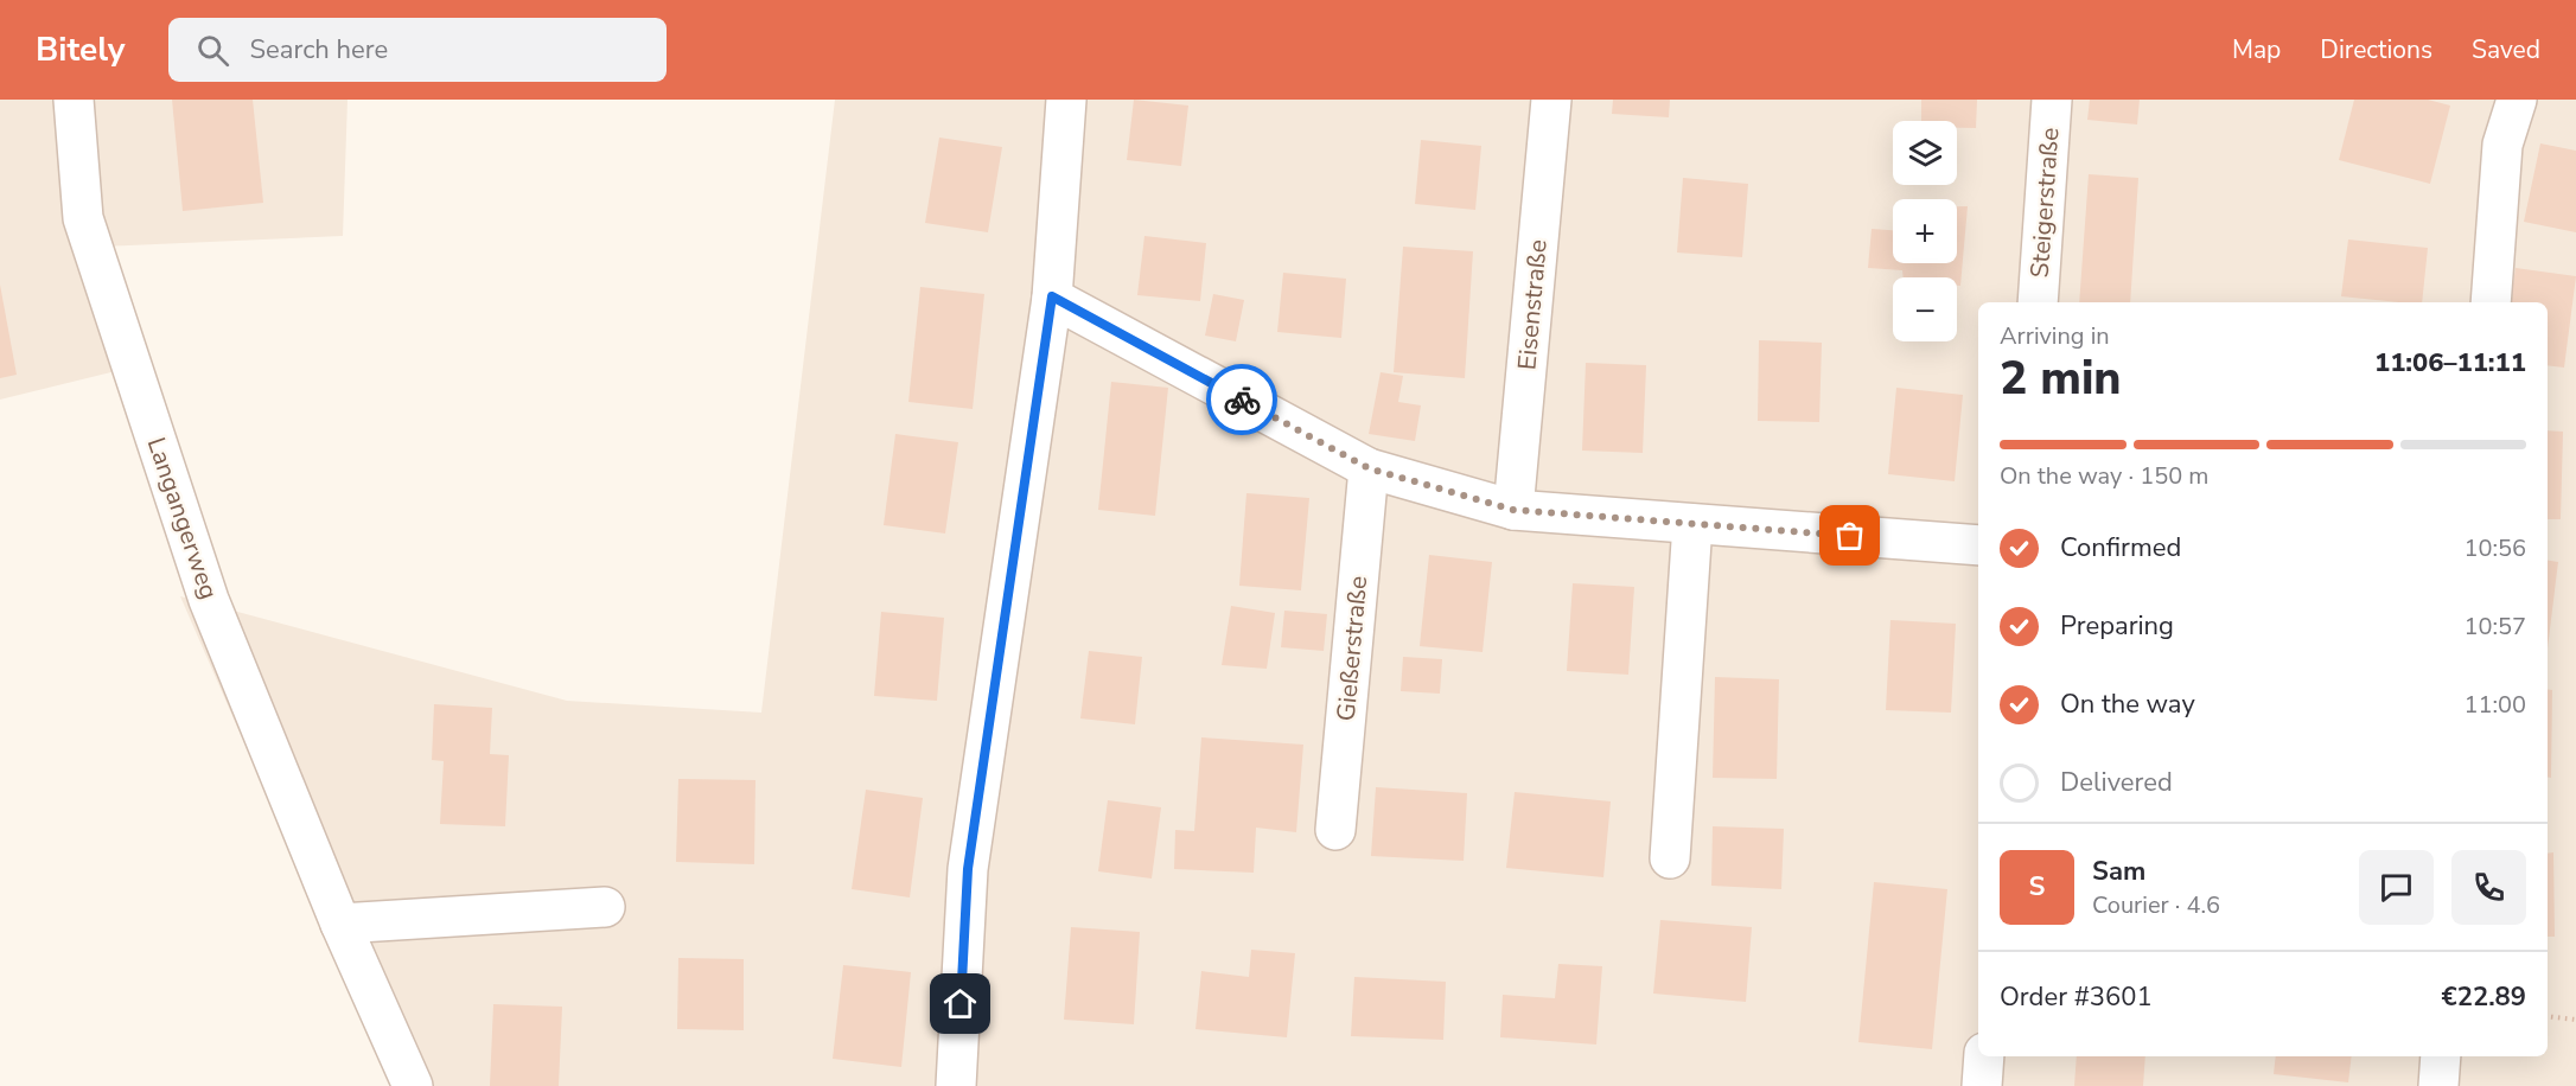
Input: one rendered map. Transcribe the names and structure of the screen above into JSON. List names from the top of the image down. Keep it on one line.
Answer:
{"streets":{"street":["Steigerstraße","Eisenstraße","Langangerweg","Gießerstraße"]},"page":{"header":"Bitely","search":"Search here","nav":["Map","Directions","Saved"],"map_buttons":["+","−"],"heading":["2 min","Arriving in","11:06–11:11"],"panel":["Sam","Courier · 4.6","Order #3601","€22.89"],"bar":"On the way · 150 m","list":[["Confirmed","10:56"],["Preparing","10:57"],["On the way","11:00"],"Delivered"],"round":"S"}}
